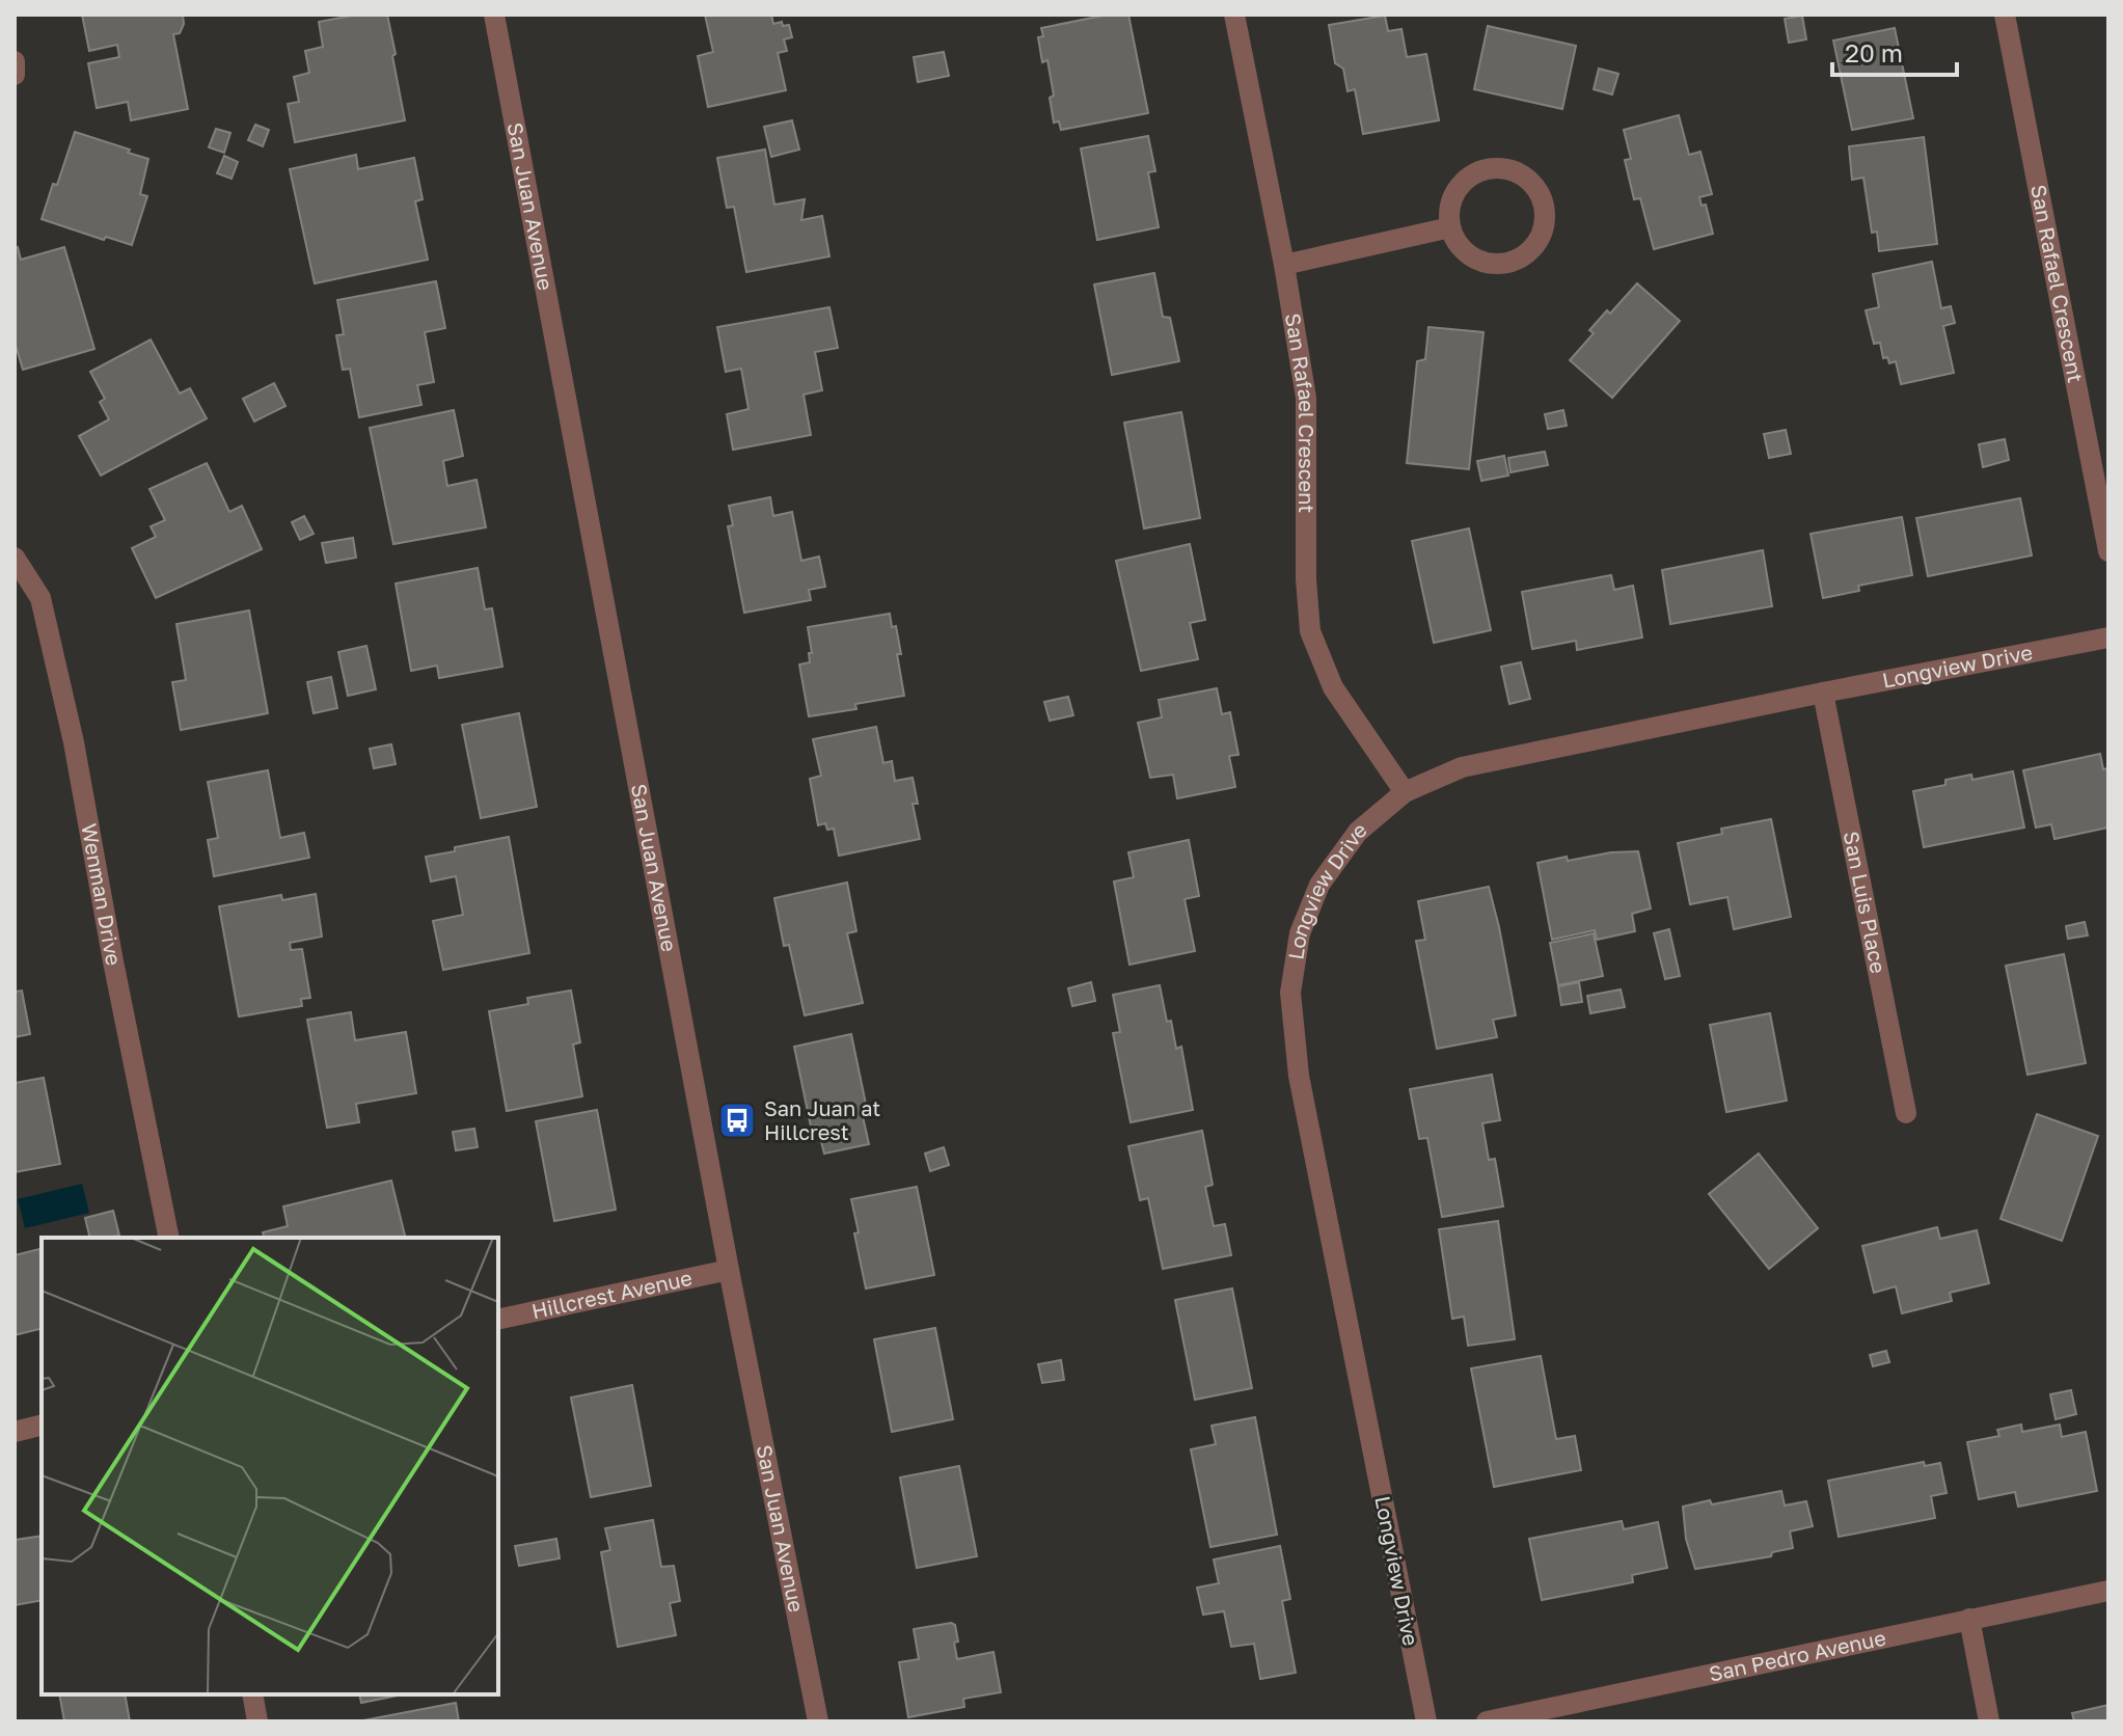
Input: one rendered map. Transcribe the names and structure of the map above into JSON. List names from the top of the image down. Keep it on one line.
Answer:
{"streets":{"street":["San Juan Avenue","San Rafael Crescent","Longview Drive","Wenman Drive","San Luis Place","Hillcrest Avenue","San Pedro Avenue"]},"crossings":[["San Juan Avenue","Hillcrest Avenue"],["San Rafael Crescent","Longview Drive"],["Longview Drive","San Luis Place"]],"places":{"bus stop":["San Juan at Hillcrest"]},"scale_bar":"20 m"}
